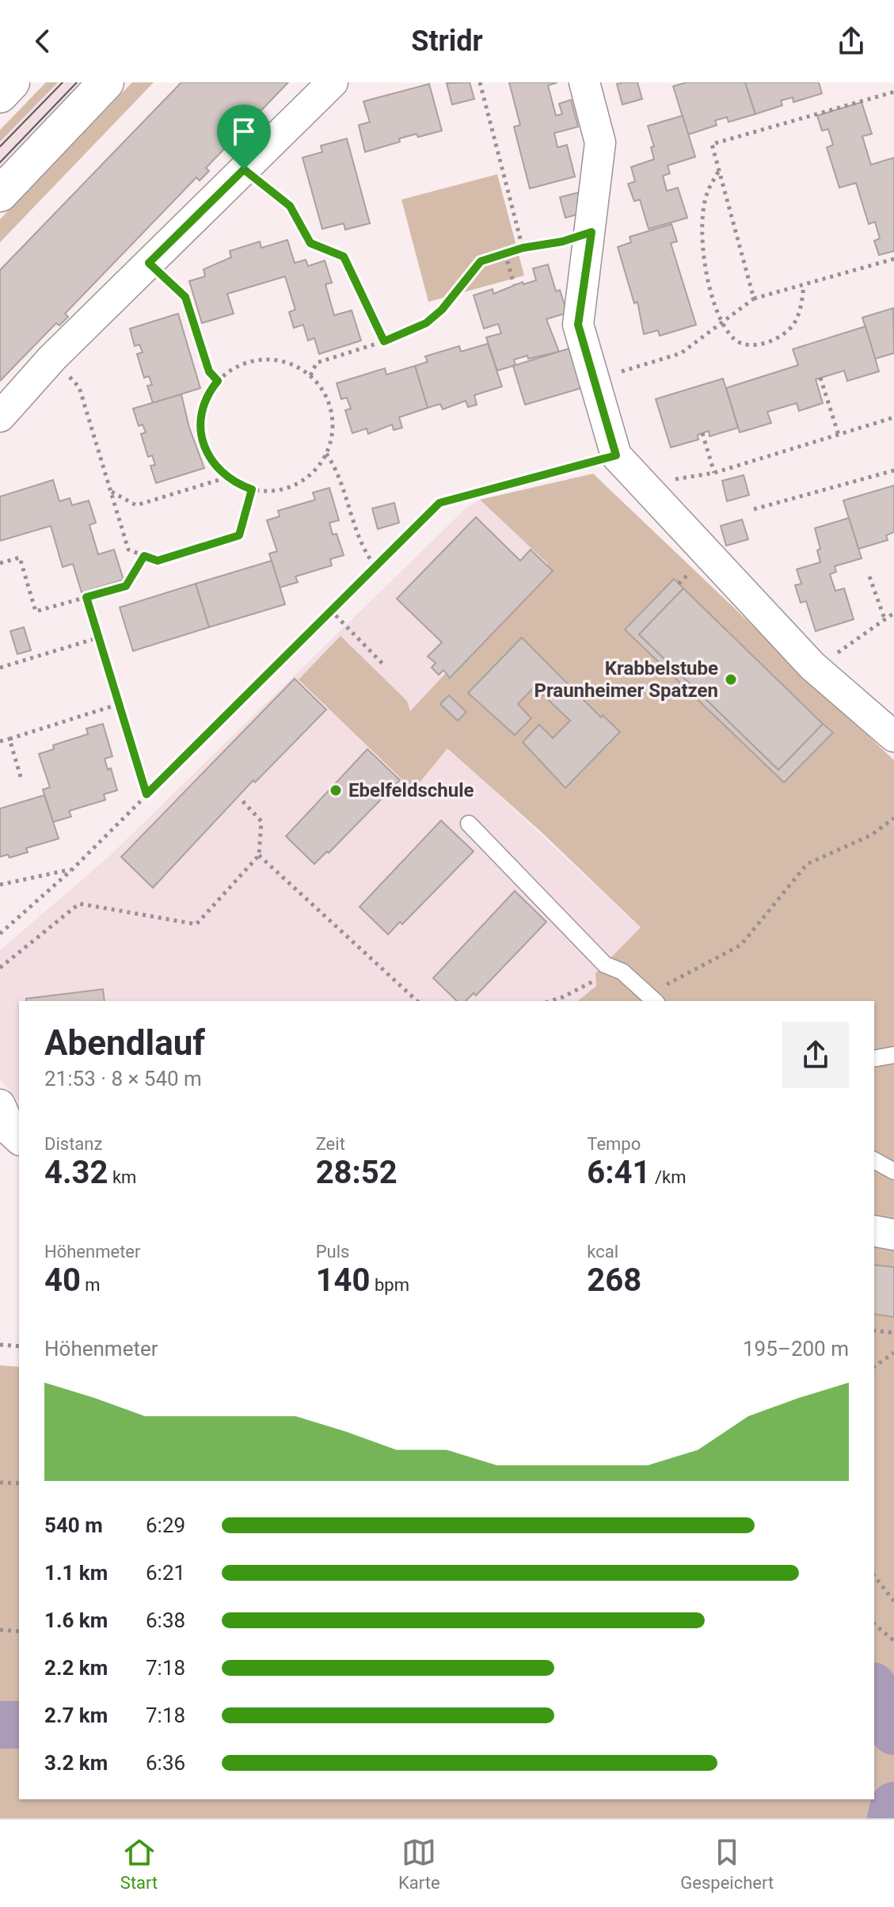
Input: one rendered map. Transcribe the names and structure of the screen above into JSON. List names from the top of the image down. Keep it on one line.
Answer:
{"places":["Krabbelstube Praunheimer Spatzen","Ebelfeldschule"],"page":{"header":"Stridr","heading":["Abendlauf","21:53 · 8 × 540 m"],"stats":[["Distanz","4.32 km"],["Zeit","28:52"],["Tempo","6:41 /km"],["Höhenmeter","40 m"],["Puls","140 bpm"],["kcal","268"]],"chart":["Höhenmeter","195–200 m"],"list":[{"name":"540 m","note":"6:29"},{"name":"1.1 km","note":"6:21"},{"name":"1.6 km","note":"6:38"},{"name":"2.2 km","note":"7:18"},{"name":"2.7 km","note":"7:18"},{"name":"3.2 km","note":"6:36"}],"tabs":["Start","Karte","Gespeichert"]}}
